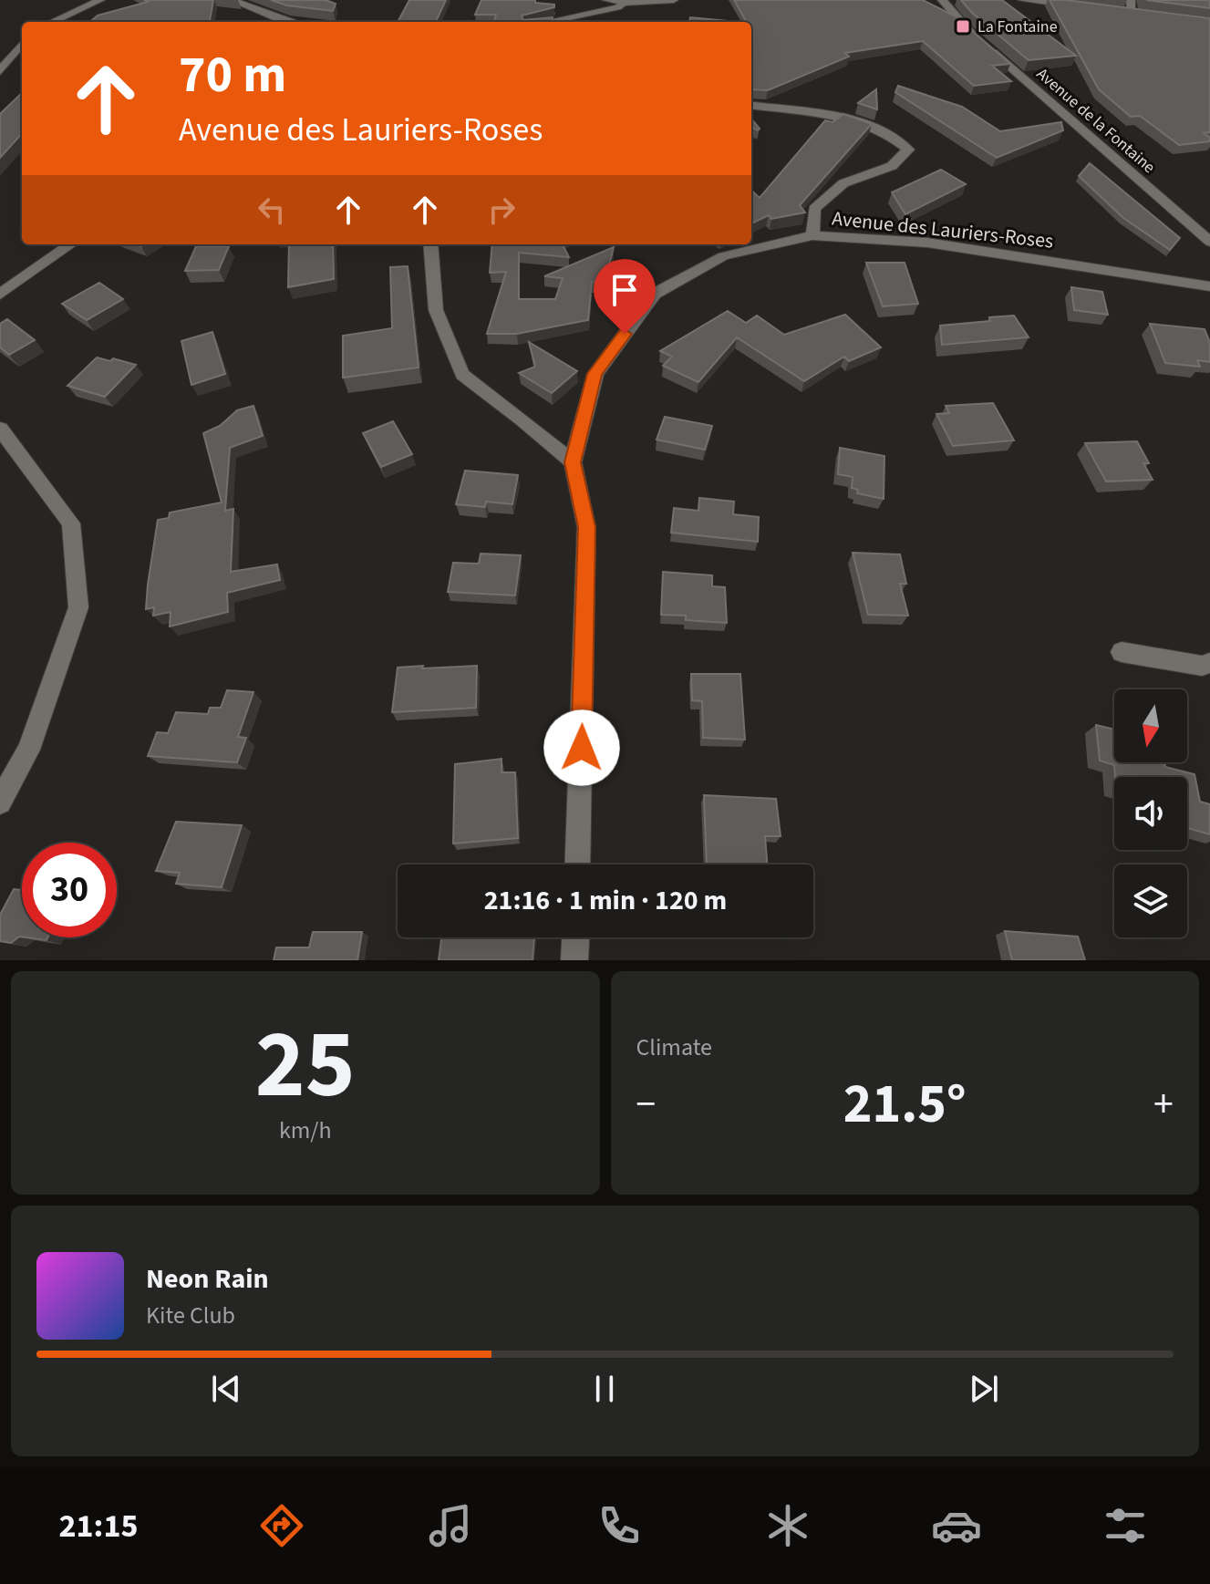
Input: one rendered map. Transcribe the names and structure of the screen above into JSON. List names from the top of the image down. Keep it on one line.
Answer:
{"streets":{"street":["Avenue de la Fontaine","Avenue des Lauriers-Roses"]},"places":{"transit":["La Fontaine"]},"north":"bottom","page":{"turn":["70 m","Avenue des Lauriers-Roses"],"limit":"30","trip":"21:16 · 1 min · 120 m","tile":[["25","km/h"],"Climate"],"heat":["−","21.5°","+"],"song":["Neon Rain","Kite Club"],"tabs":"21:15"}}
